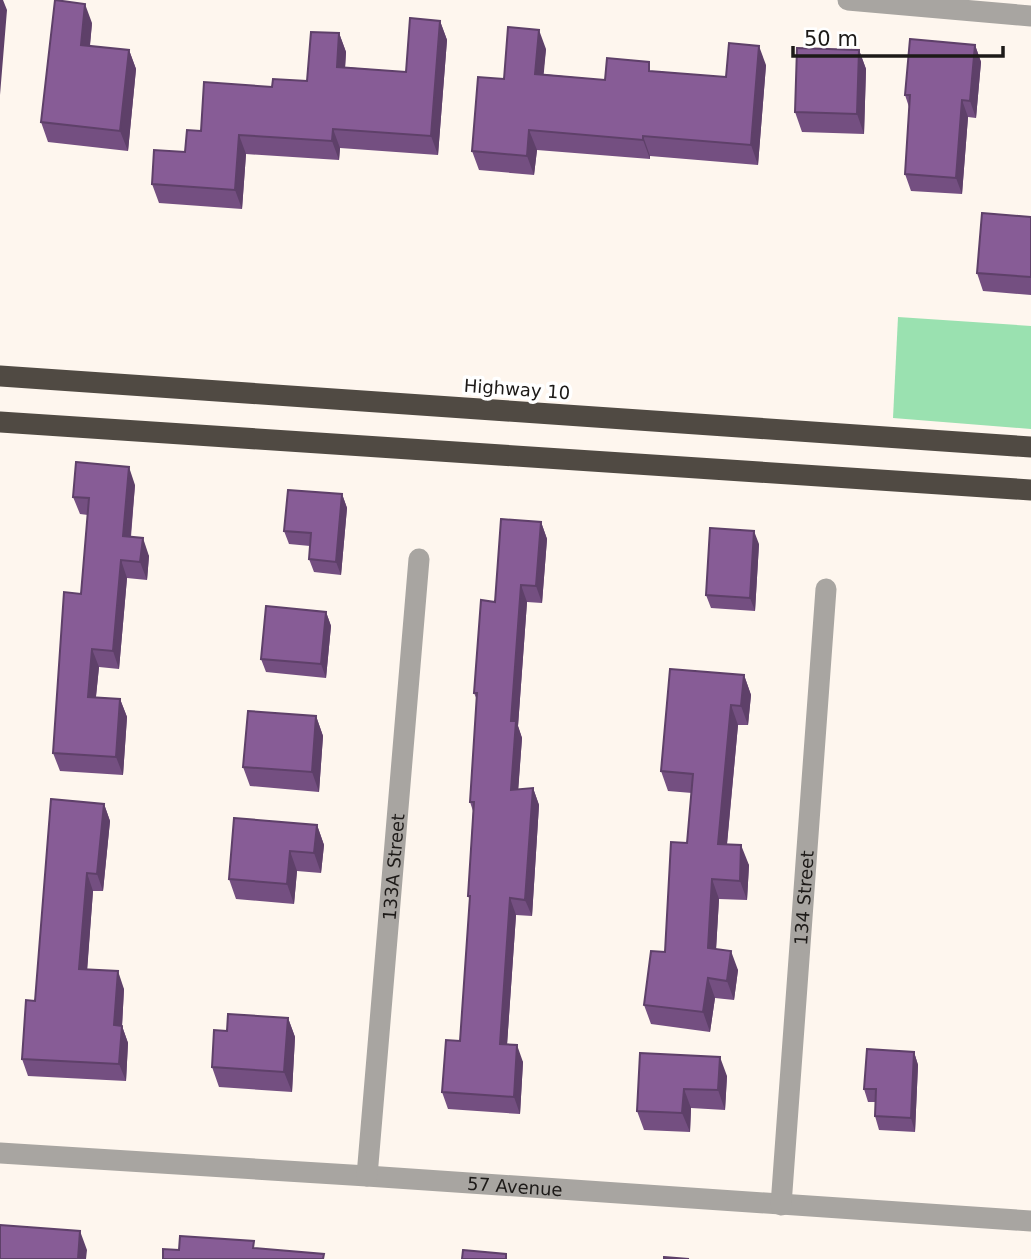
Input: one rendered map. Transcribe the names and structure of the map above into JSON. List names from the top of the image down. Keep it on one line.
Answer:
{"streets":{"highway":["Highway 10"],"street":["133A Street","134 Street","57 Avenue"]},"crossings":[["133A Street","57 Avenue"],["134 Street","57 Avenue"]],"scale_bar":"50 m"}
